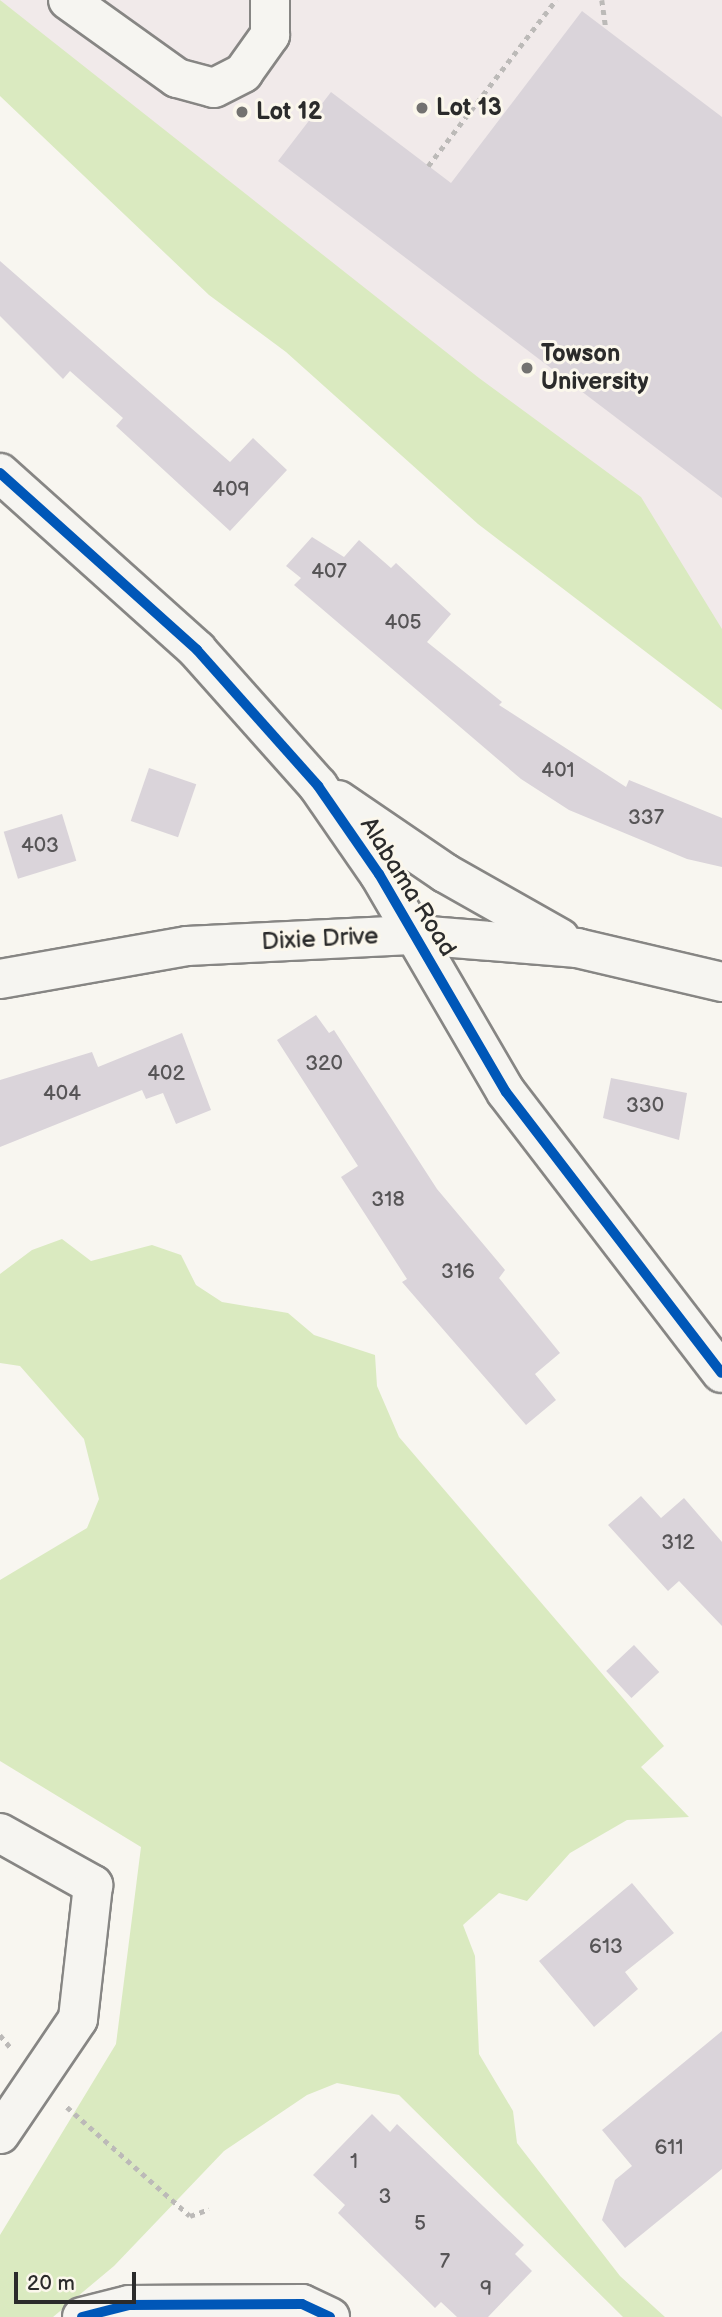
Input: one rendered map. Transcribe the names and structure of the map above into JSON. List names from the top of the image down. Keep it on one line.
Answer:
{"streets":{"street":["Alabama Road","Dixie Drive"]},"crossings":[["Alabama Road","Dixie Drive"]],"places":["Lot 13","Lot 12","Towson University"],"house_numbers":["409","407","405","401","337","403","320","402","404","330","318","316","312","613","611","1","3","5","7","9"],"scale_bar":"20 m"}
